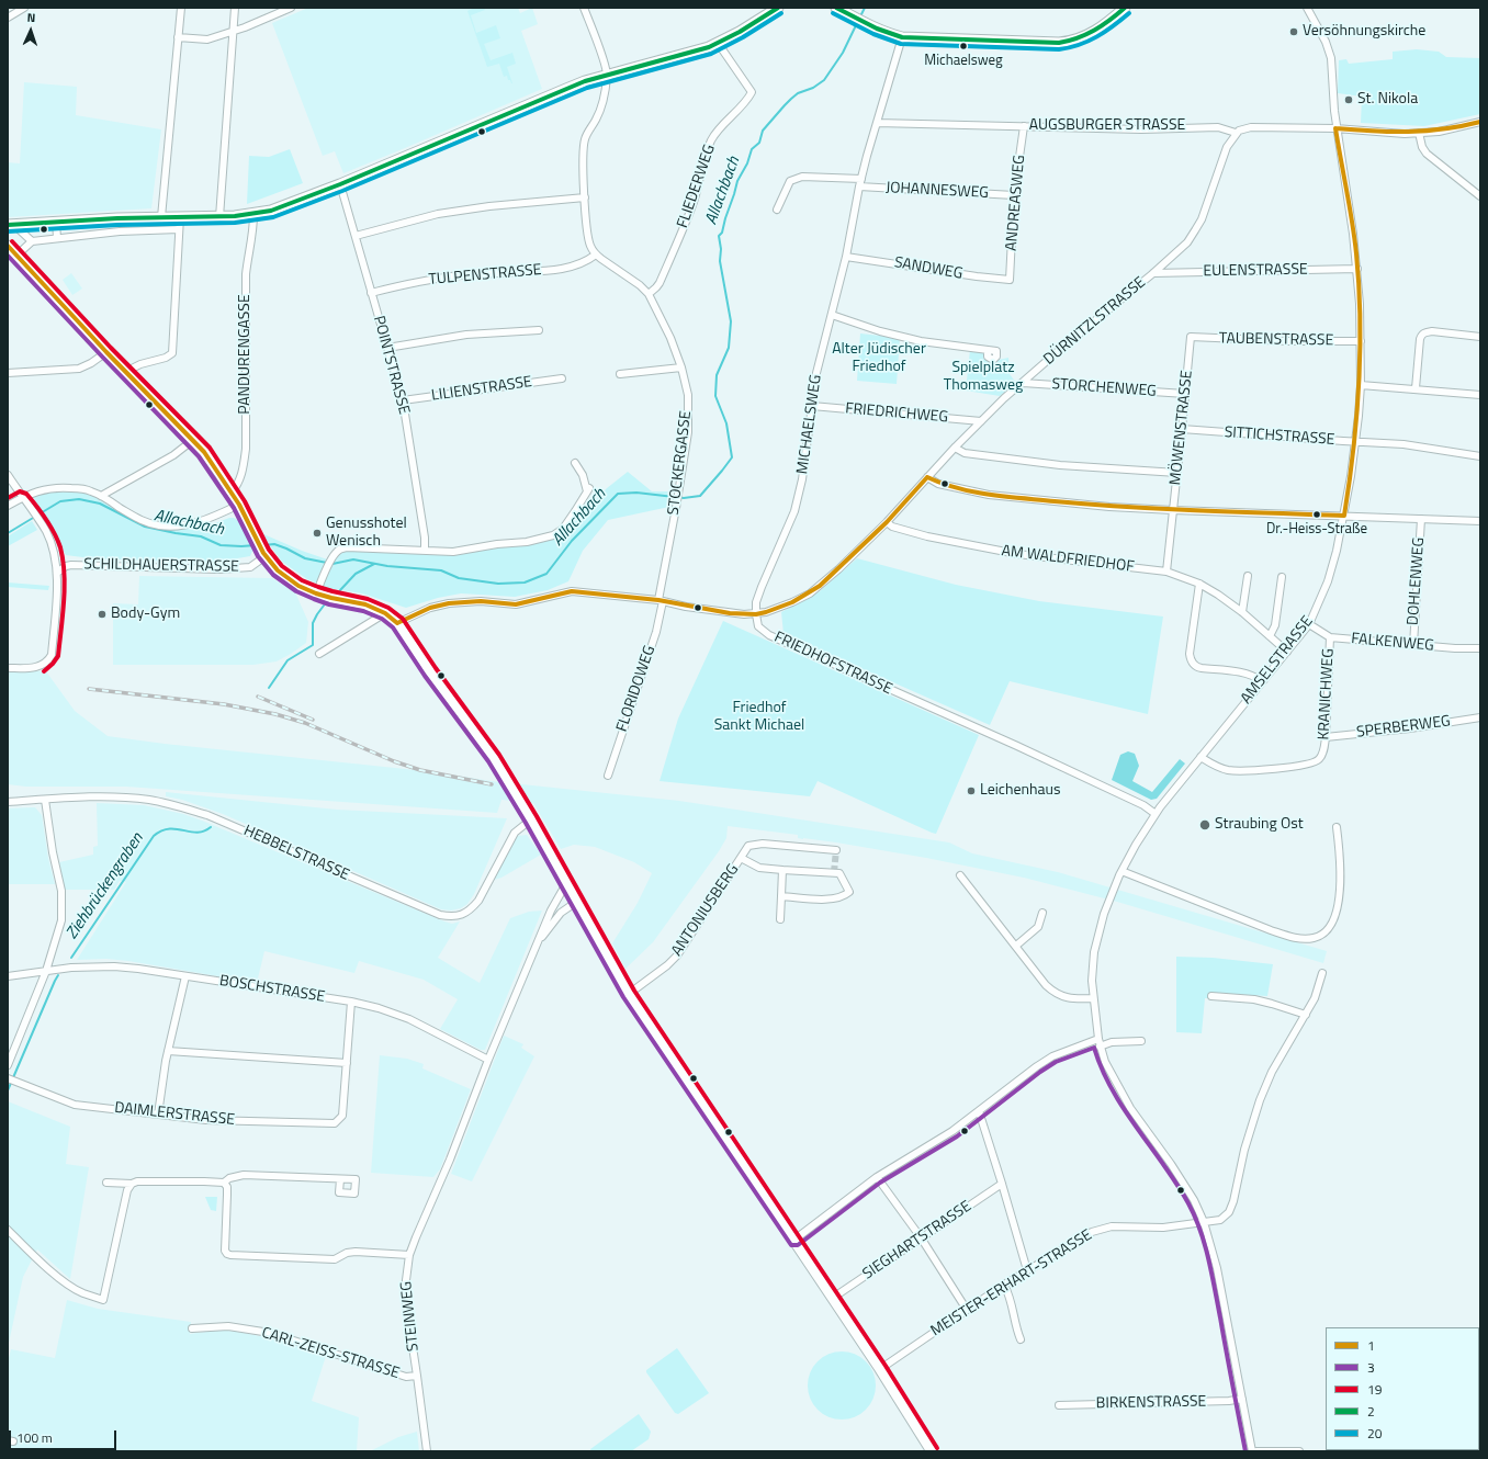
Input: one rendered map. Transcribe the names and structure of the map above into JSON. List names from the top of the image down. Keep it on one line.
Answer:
{"streets":{"street":["AUGSBURGER STRASSE","FLIEDERWEG","JOHANNESWEG","ANDREASWEG","SANDWEG","EULENSTRASSE","TULPENSTRASSE","DÜRNITZLSTRASSE","TAUBENSTRASSE","PANDURENGASSE","POINTSTRASSE","STORCHENWEG","LILIENSTRASSE","FRIEDRICHWEG","MICHAELSWEG","MÖWENSTRASSE","SITTICHSTRASSE","STOCKERGASSE","AM WALDFRIEDHOF","SCHILDHAUERSTRASSE","DOHLENWEG","FALKENWEG","AMSELSTRASSE","FRIEDHOFSTRASSE","FLORIDOWEG","KRANICHWEG","SPERBERWEG","HEBBELSTRASSE","ANTONIUSBERG","BOSCHSTRASSE","DAIMLERSTRASSE","SIEGHARTSTRASSE","MEISTER-ERHART-STRASSE","STEINWEG","CARL-ZEISS-STRASSE","BIRKENSTRASSE"]},"crossings":[["AUGSBURGER STRASSE","ANDREASWEG"],["AUGSBURGER STRASSE","DÜRNITZLSTRASSE"],["AUGSBURGER STRASSE","MICHAELSWEG"],["AUGSBURGER STRASSE","AMSELSTRASSE"],["FLIEDERWEG","STOCKERGASSE"],["JOHANNESWEG","ANDREASWEG"],["JOHANNESWEG","MICHAELSWEG"],["ANDREASWEG","SANDWEG"],["SANDWEG","MICHAELSWEG"],["EULENSTRASSE","DÜRNITZLSTRASSE"],["EULENSTRASSE","AMSELSTRASSE"],["TULPENSTRASSE","POINTSTRASSE"],["TULPENSTRASSE","STOCKERGASSE"],["DÜRNITZLSTRASSE","STORCHENWEG"],["DÜRNITZLSTRASSE","FRIEDRICHWEG"],["DÜRNITZLSTRASSE","MICHAELSWEG"],["DÜRNITZLSTRASSE","AM WALDFRIEDHOF"],["DÜRNITZLSTRASSE","FRIEDHOFSTRASSE"],["TAUBENSTRASSE","MÖWENSTRASSE"],["TAUBENSTRASSE","AMSELSTRASSE"],["POINTSTRASSE","LILIENSTRASSE"],["STORCHENWEG","MÖWENSTRASSE"],["FRIEDRICHWEG","MICHAELSWEG"],["MICHAELSWEG","FRIEDHOFSTRASSE"],["MÖWENSTRASSE","SITTICHSTRASSE"],["MÖWENSTRASSE","AM WALDFRIEDHOF"],["SITTICHSTRASSE","AMSELSTRASSE"],["STOCKERGASSE","FLORIDOWEG"],["AM WALDFRIEDHOF","AMSELSTRASSE"],["DOHLENWEG","FALKENWEG"],["FALKENWEG","AMSELSTRASSE"],["FALKENWEG","KRANICHWEG"],["AMSELSTRASSE","FRIEDHOFSTRASSE"],["AMSELSTRASSE","KRANICHWEG"],["AMSELSTRASSE","MEISTER-ERHART-STRASSE"],["AMSELSTRASSE","BIRKENSTRASSE"],["KRANICHWEG","SPERBERWEG"],["BOSCHSTRASSE","STEINWEG"],["STEINWEG","CARL-ZEISS-STRASSE"]],"water":["Allachbach","Ziehbrückengraben"],"parks":["Alter Jüdischer Friedhof","Spielplatz Thomasweg","Friedhof Sankt Michael"],"places":["Versöhnungskirche","Michaelsweg","St. Nikola","Dr.-Heiss-Straße","Genusshotel Wenisch","Body-Gym","Leichenhaus","Straubing Ost"],"lines":["transit line 2","transit line 20","transit line 1","transit line 19","transit line 3"],"legend":["1","3","19","2","20"],"scale_bar":"100 m","north":"top"}
